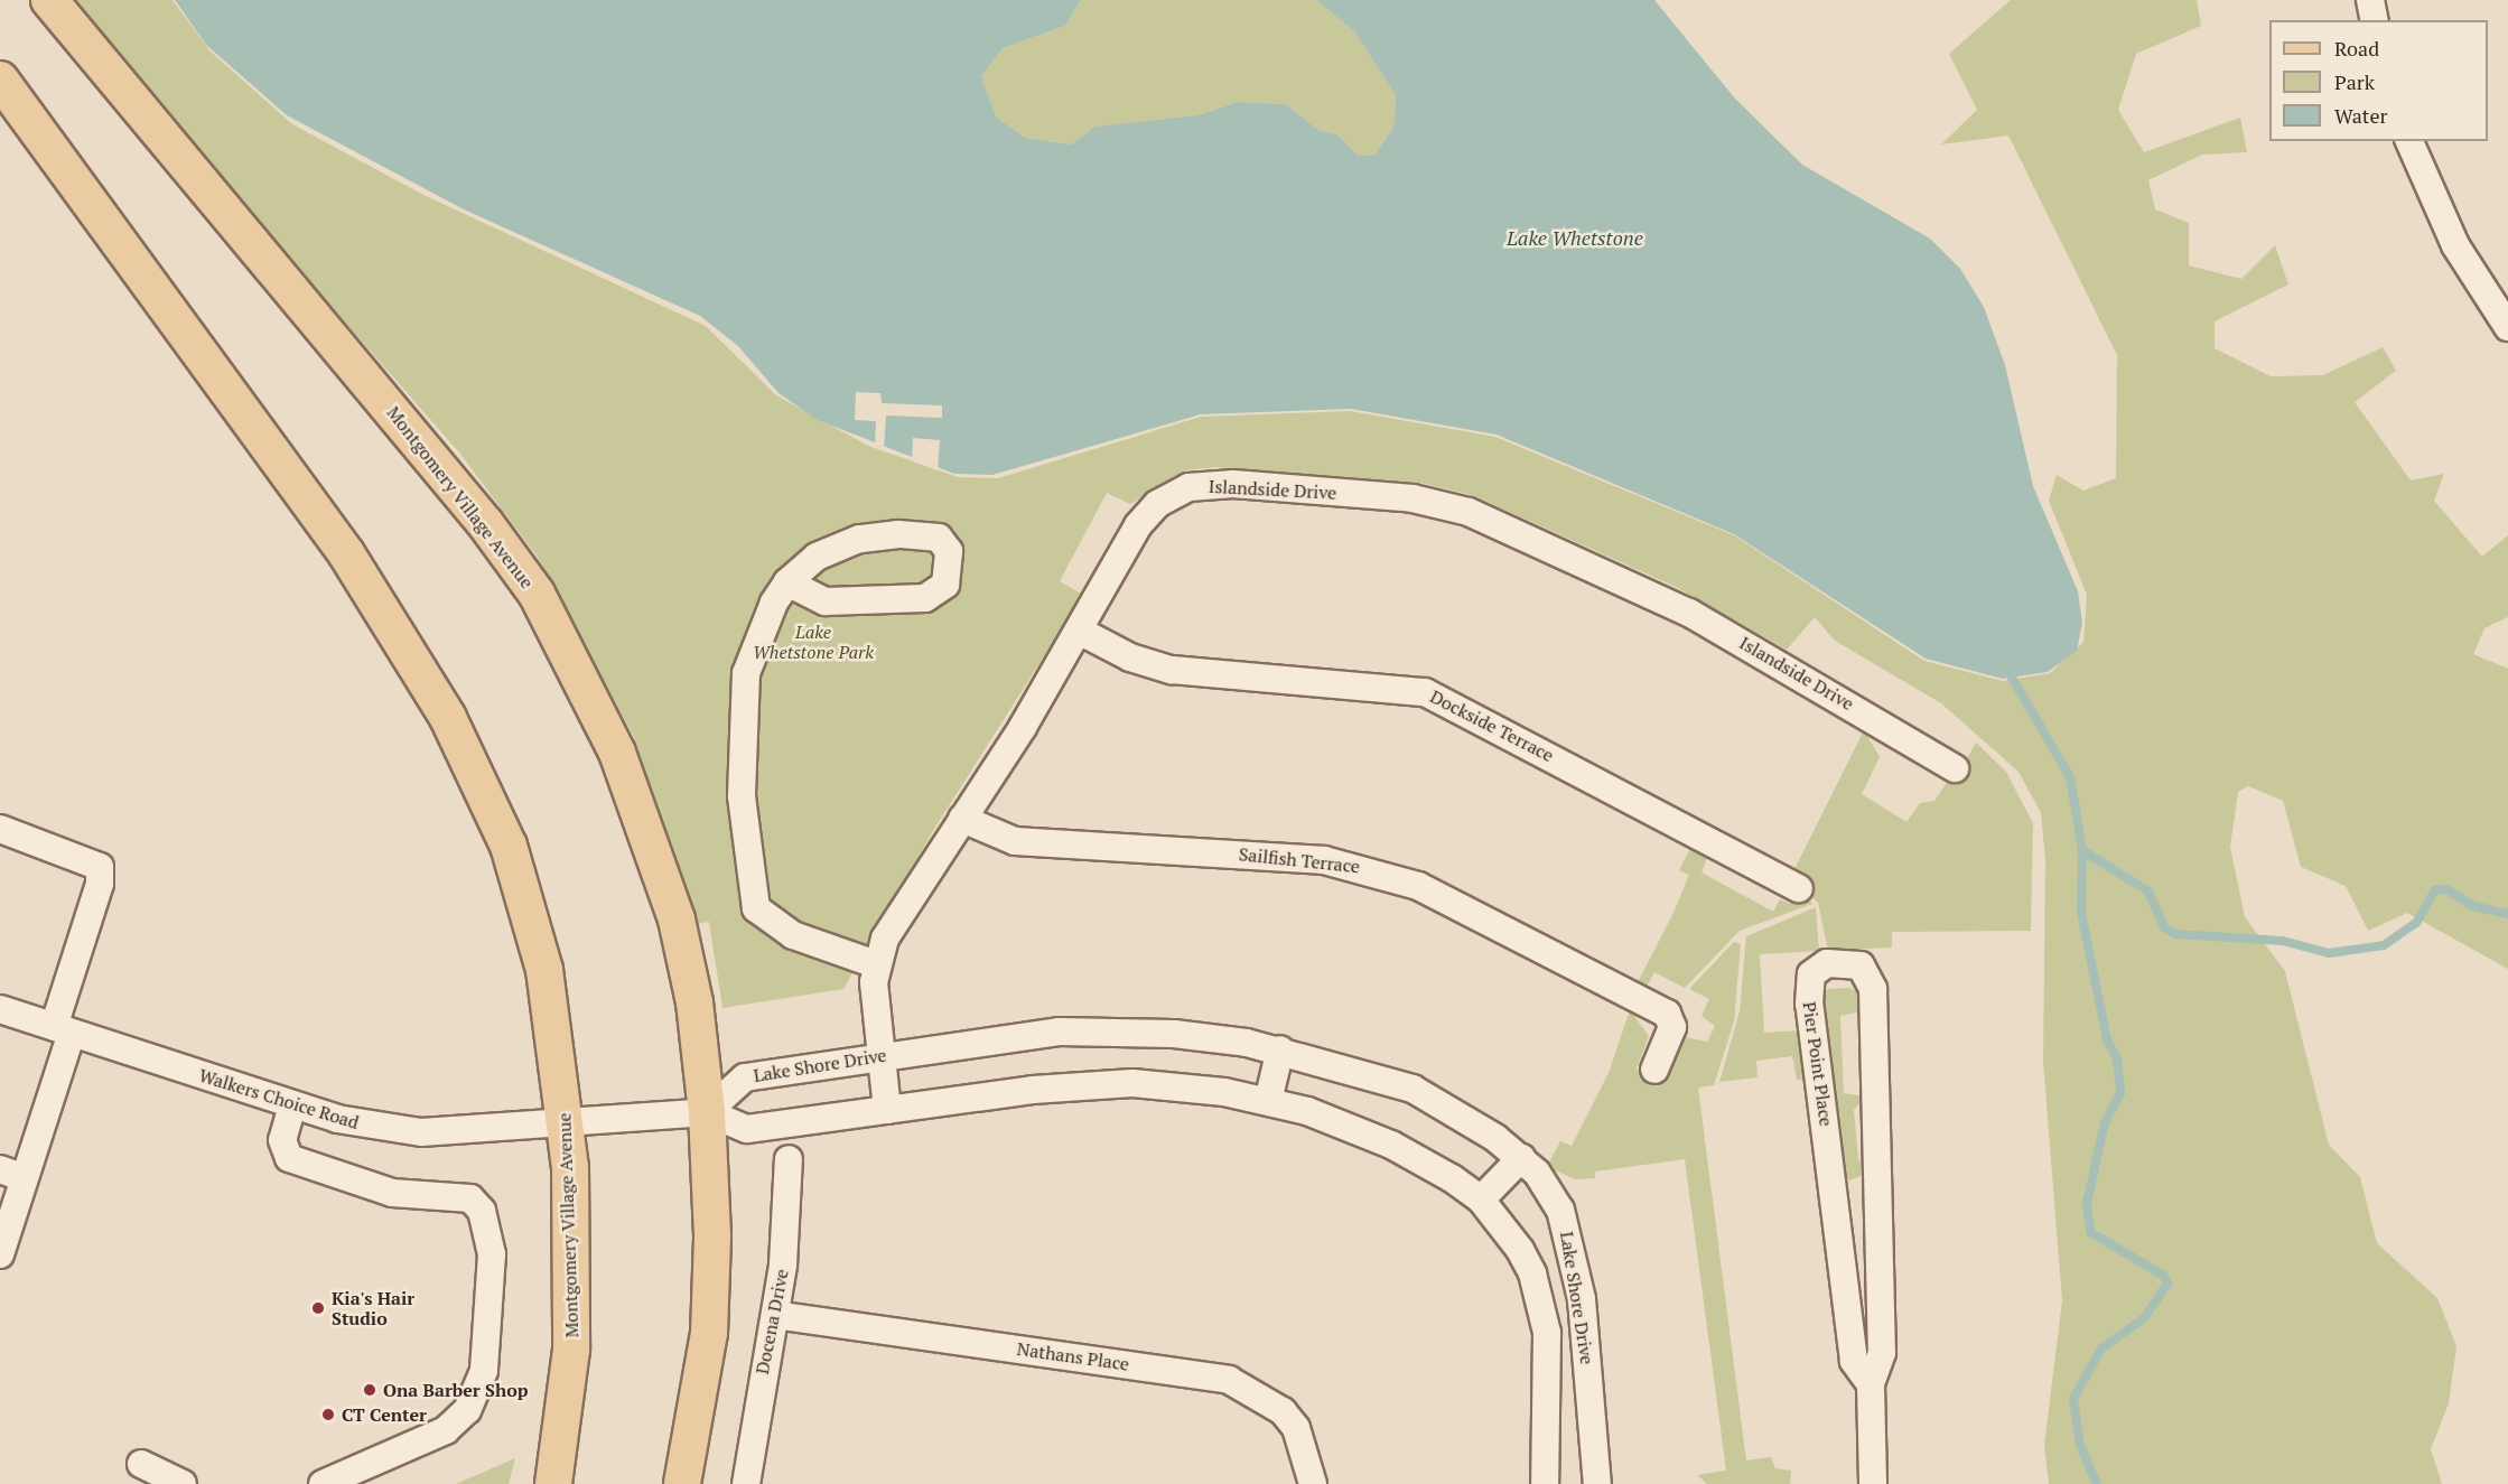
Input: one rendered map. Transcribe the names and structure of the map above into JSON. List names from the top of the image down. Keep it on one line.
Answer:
{"streets":{"main road":["Montgomery Village Avenue"],"street":["Islandside Drive","Dockside Terrace","Sailfish Terrace","Pier Point Place","Lake Shore Drive","Walkers Choice Road","Docena Drive","Nathans Place"]},"crossings":[["Islandside Drive","Dockside Terrace"],["Islandside Drive","Sailfish Terrace"],["Islandside Drive","Lake Shore Drive"],["Montgomery Village Avenue","Lake Shore Drive"],["Montgomery Village Avenue","Walkers Choice Road"],["Lake Shore Drive","Walkers Choice Road"],["Docena Drive","Nathans Place"]],"water":["Lake Whetstone"],"parks":["Lake Whetstone Park"],"places":["Kia's Hair Studio","Ona Barber Shop","CT Center"],"legend":["Road","Park","Water"]}
